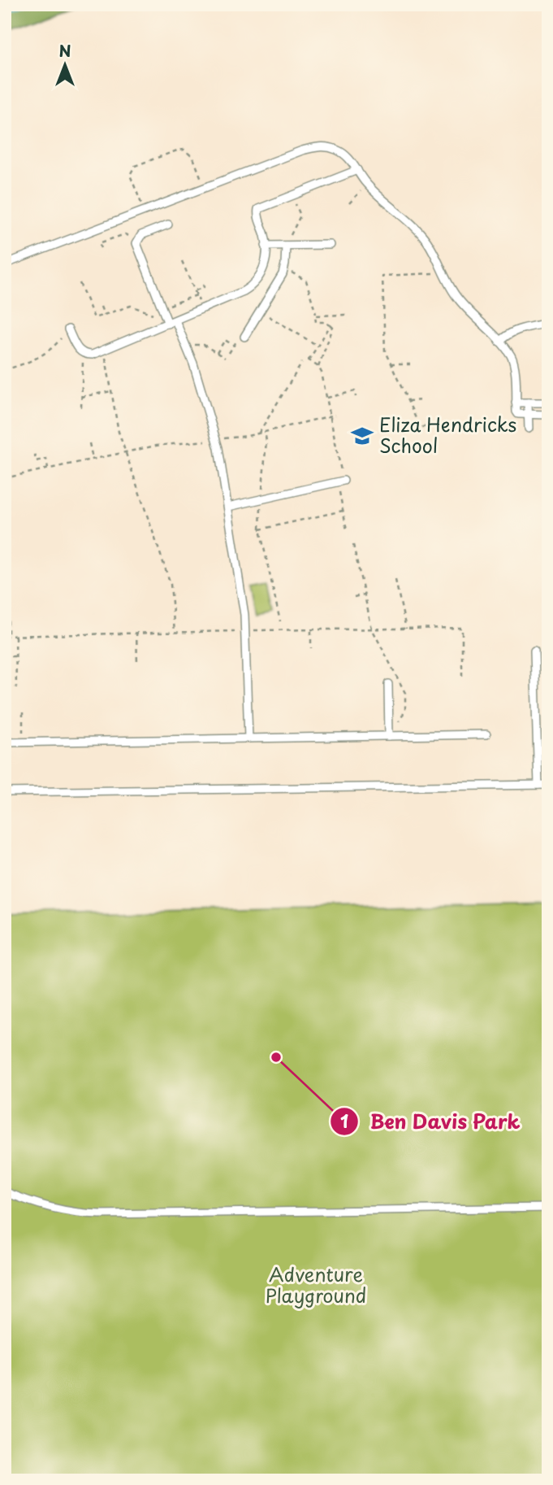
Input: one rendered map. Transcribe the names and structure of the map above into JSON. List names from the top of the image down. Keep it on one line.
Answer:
{"parks":["Adventure Playground"],"places":{"school or university":["Eliza Hendricks School"],"other":["Ben Davis Park"]},"north":"top"}
